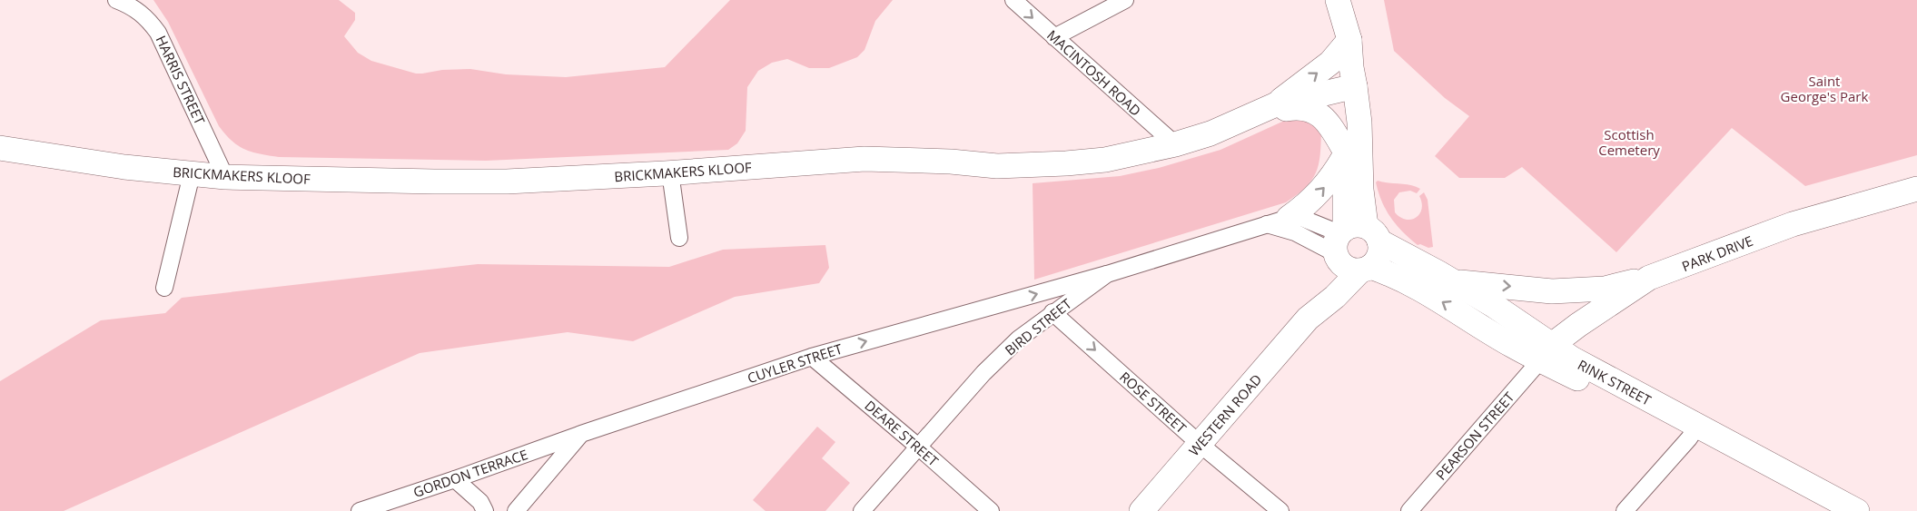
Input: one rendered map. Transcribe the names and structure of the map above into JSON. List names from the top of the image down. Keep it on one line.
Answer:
{"streets":{"street":["MACINTOSH ROAD","HARRIS STREET","BRICKMAKERS KLOOF","PARK DRIVE","BIRD STREET","CUYLER STREET","RINK STREET","ROSE STREET","WESTERN ROAD","DEARE STREET","PEARSON STREET","GORDON TERRACE"]},"crossings":[["MACINTOSH ROAD","BRICKMAKERS KLOOF"],["HARRIS STREET","BRICKMAKERS KLOOF"],["PARK DRIVE","RINK STREET"],["PARK DRIVE","PEARSON STREET"],["BIRD STREET","CUYLER STREET"],["BIRD STREET","RINK STREET"],["BIRD STREET","ROSE STREET"],["BIRD STREET","WESTERN ROAD"],["BIRD STREET","DEARE STREET"],["CUYLER STREET","DEARE STREET"],["CUYLER STREET","GORDON TERRACE"],["RINK STREET","WESTERN ROAD"],["RINK STREET","PEARSON STREET"],["ROSE STREET","WESTERN ROAD"]],"one_way":["CUYLER STREET","ROSE STREET"],"parks":["Saint George's Park","Scottish Cemetery"]}
